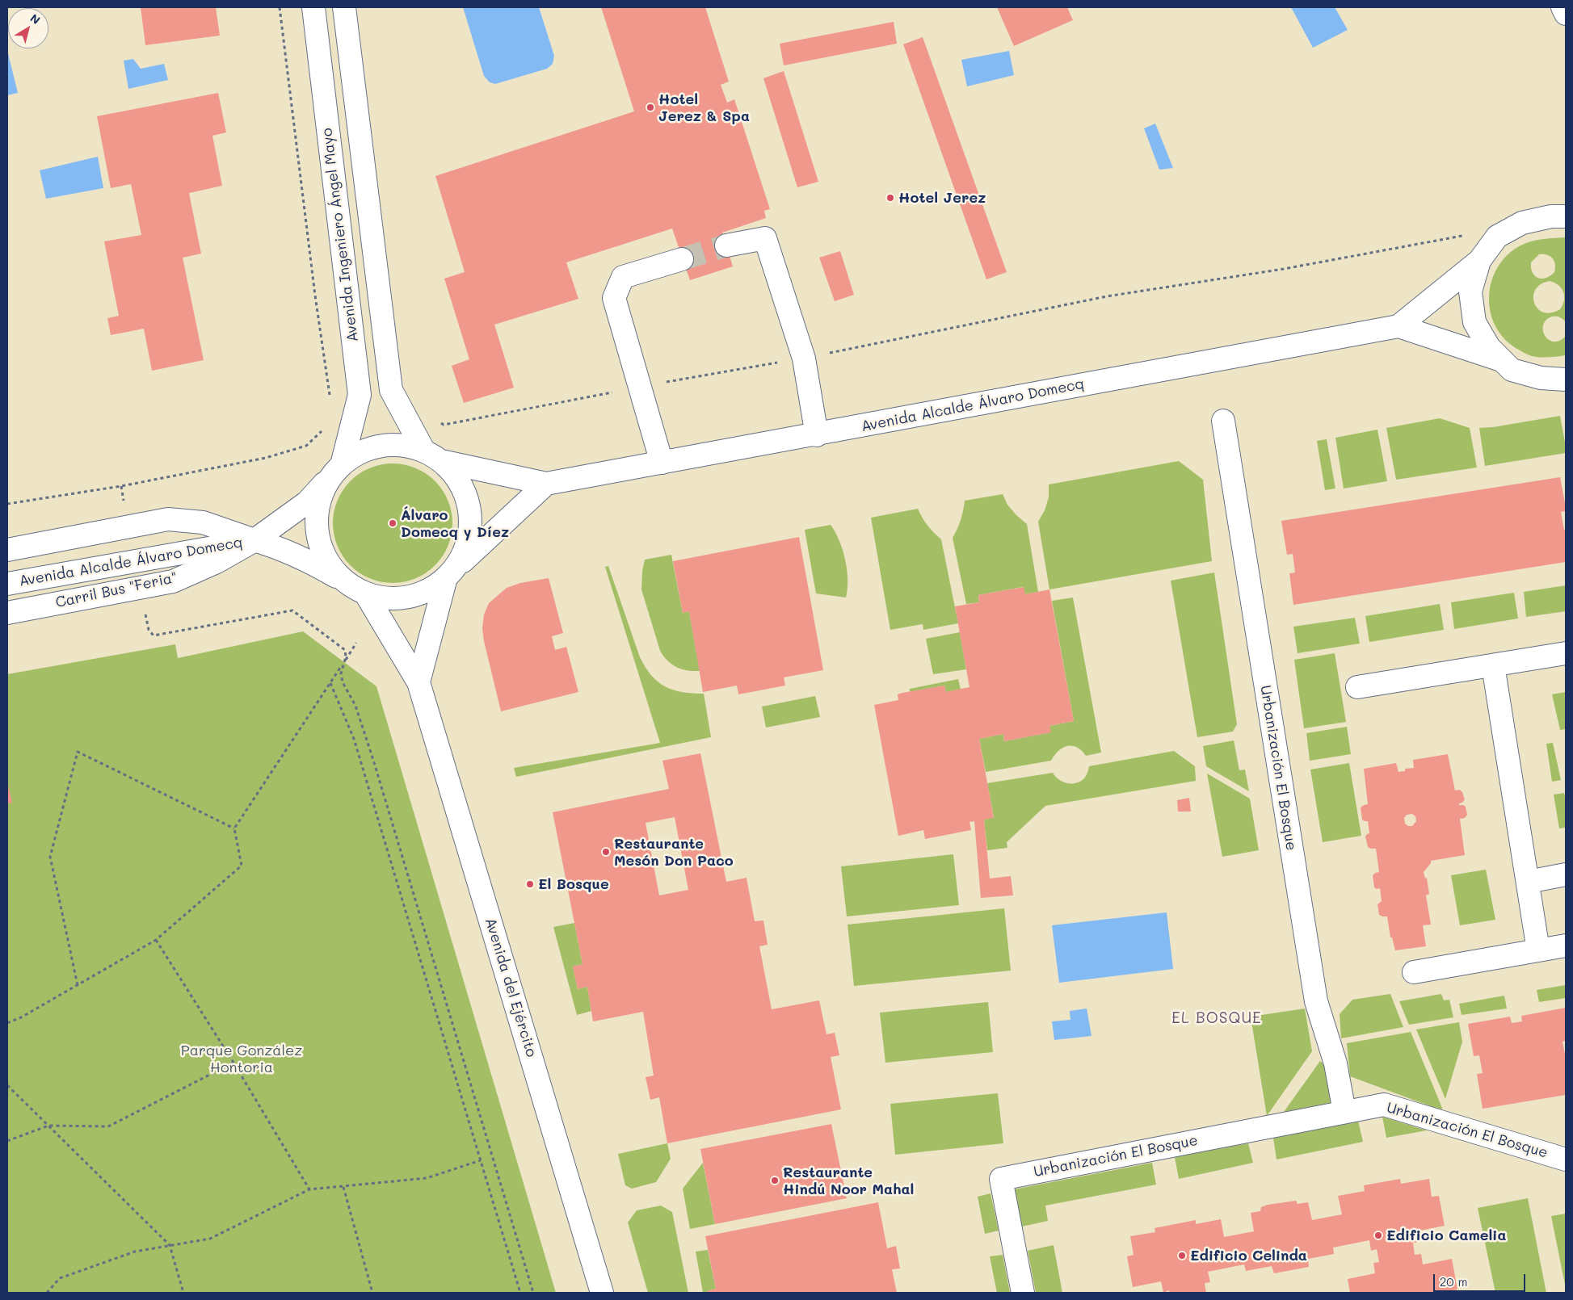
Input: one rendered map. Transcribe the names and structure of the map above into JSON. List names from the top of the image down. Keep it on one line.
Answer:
{"streets":{"main road":["Avenida Ingeniero Ángel Mayo","Avenida Alcalde Álvaro Domecq","Carril Bus \"Feria\"","Urbanización El Bosque","Avenida del Ejército"]},"crossings":[["Avenida Ingeniero Ángel Mayo","Avenida Alcalde Álvaro Domecq"],["Avenida Alcalde Álvaro Domecq","Carril Bus \"Feria\""],["Avenida Alcalde Álvaro Domecq","Avenida del Ejército"]],"districts":["EL BOSQUE"],"parks":["Parque González Hontoria"],"places":["Hotel Jerez & Spa","Hotel Jerez","Álvaro Domecq y Díez","Restaurante Mesón Don Paco","El Bosque","Restaurante Hindú Noor Mahal","Edificio Camelia","Edificio Celinda"],"scale_bar":"20 m","north":"top right"}
